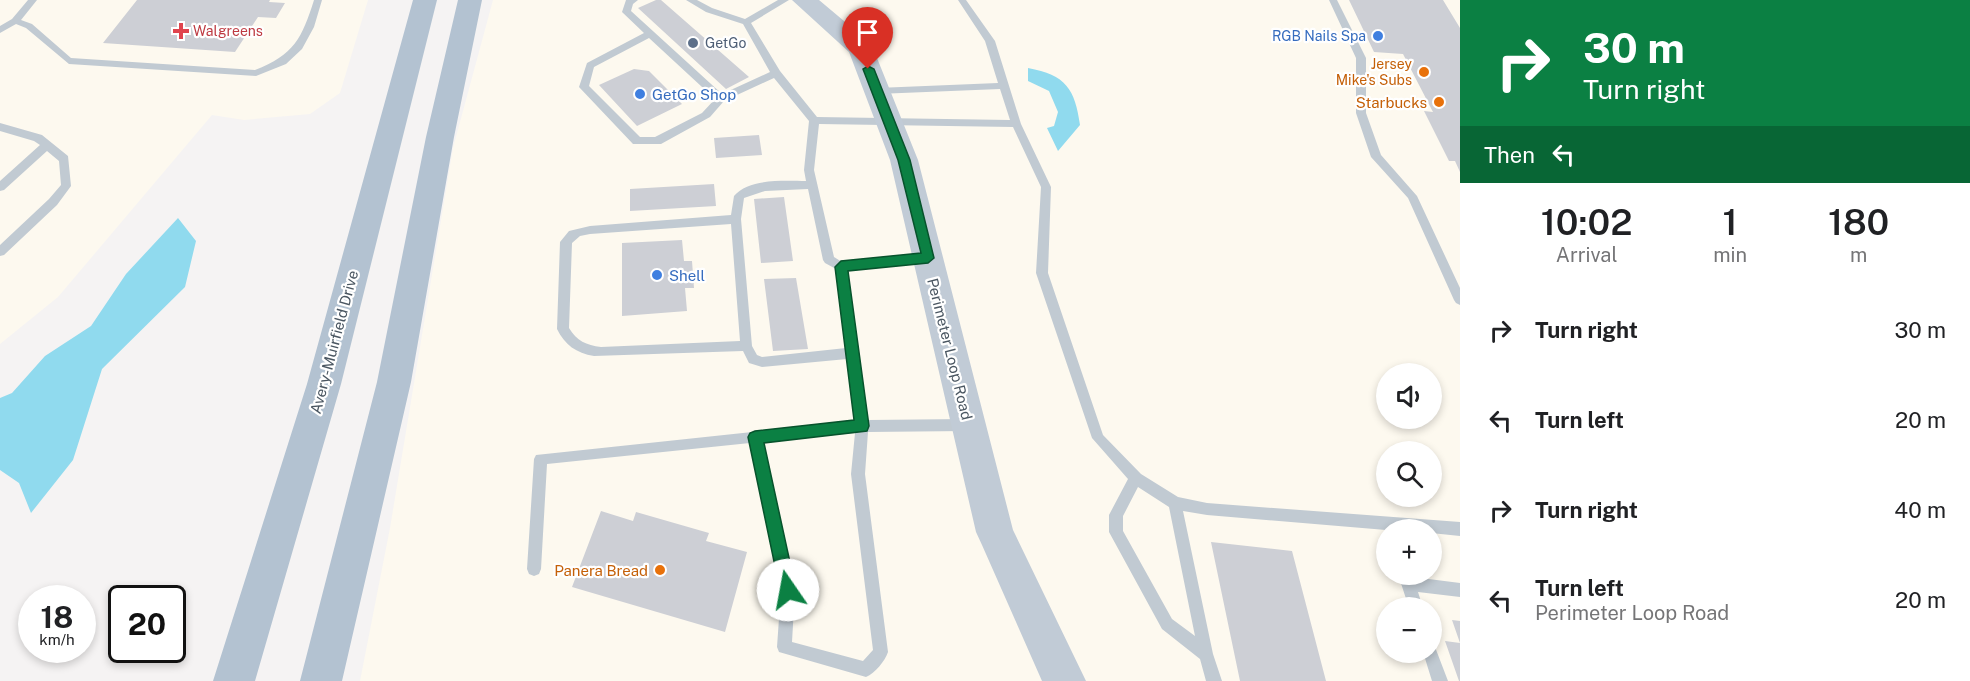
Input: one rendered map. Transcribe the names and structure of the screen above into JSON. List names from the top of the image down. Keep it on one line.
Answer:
{"streets":{"main road":["Avery-Muirfield Drive"],"street":["Perimeter Loop Road"]},"places":{"health":["Walgreens"],"other":["RGB Nails Spa","GetGo","Jersey Mike's Subs","GetGo Shop","Starbucks","Shell","Panera Bread"]},"page":{"turn":["30 m","Turn right"],"then":"Then","eta":["10:02","Arrival","1","min","180","m"],"list":[{"name":"Turn right","value":"30 m"},{"name":"Turn left","value":"20 m"},{"name":"Turn right","value":"40 m"},{"name":"Turn left","note":"Perimeter Loop Road","value":"20 m"}],"map_buttons":["+","−"],"speed":"18 km/h","limit":"20"}}
